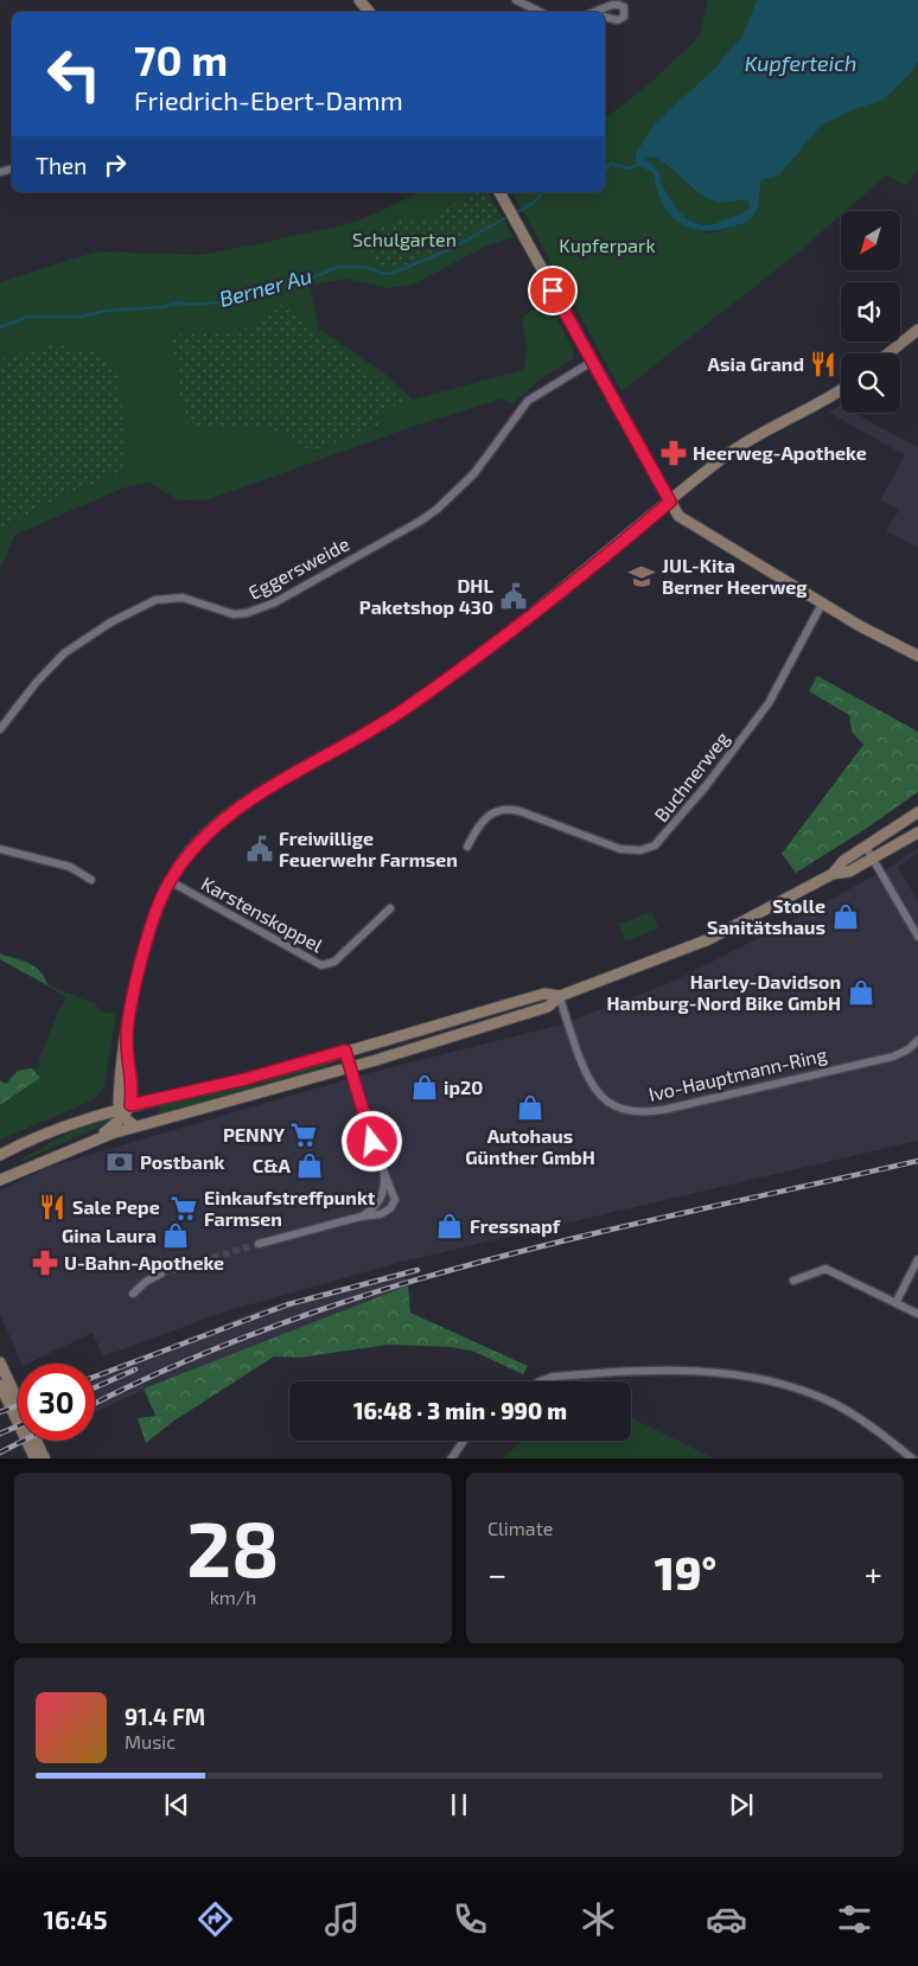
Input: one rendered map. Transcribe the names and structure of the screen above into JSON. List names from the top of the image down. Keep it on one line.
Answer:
{"streets":{"street":["Eggersweide","Buchnerweg","Karstenskoppel","Ivo-Hauptmann-Ring"]},"water":["Kupferteich","Berner Au"],"parks":["Schulgarten","Kupferpark"],"places":{"restaurant":["Asia Grand","Sale Pepe"],"pharmacy":["Heerweg-Apotheke","U-Bahn-Apotheke"],"school or university":["JUL-Kita Berner Heerweg"],"public building":["DHL Paketshop 430","Freiwillige Feuerwehr Farmsen"],"shop":["Stolle Sanitätshaus","Harley-Davidson Hamburg-Nord Bike GmbH","ip20","Autohaus Günther GmbH","C&A","Fressnapf","Gina Laura"],"supermarket":["PENNY","Einkaufstreffpunkt Farmsen"],"bank":["Postbank"]},"north":"bottom left","page":{"turn":["70 m","Friedrich-Ebert-Damm"],"then":"Then","limit":"30","trip":"16:48 · 3 min · 990 m","tile":[["28","km/h"],"Climate"],"heat":["−","19°","+"],"song":["91.4 FM","Music"],"tabs":"16:45"}}
